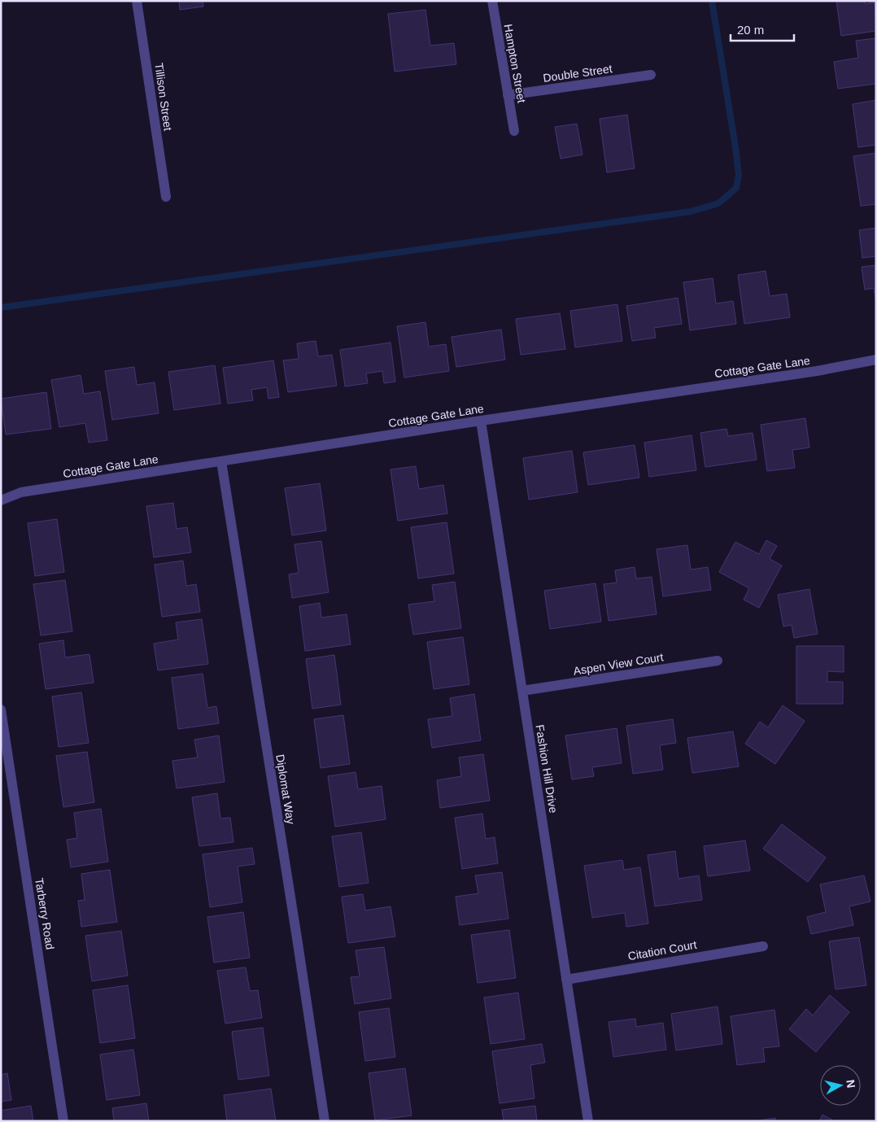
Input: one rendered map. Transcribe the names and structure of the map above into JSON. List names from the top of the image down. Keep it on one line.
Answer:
{"streets":{"street":["Hampton Street","Double Street","Tillison Street","Cottage Gate Lane","Aspen View Court","Fashion Hill Drive","Diplomat Way","Tarberry Road","Citation Court"]},"crossings":[["Hampton Street","Double Street"],["Cottage Gate Lane","Fashion Hill Drive"],["Cottage Gate Lane","Diplomat Way"],["Aspen View Court","Fashion Hill Drive"],["Fashion Hill Drive","Citation Court"]],"scale_bar":"20 m","north":"right"}
